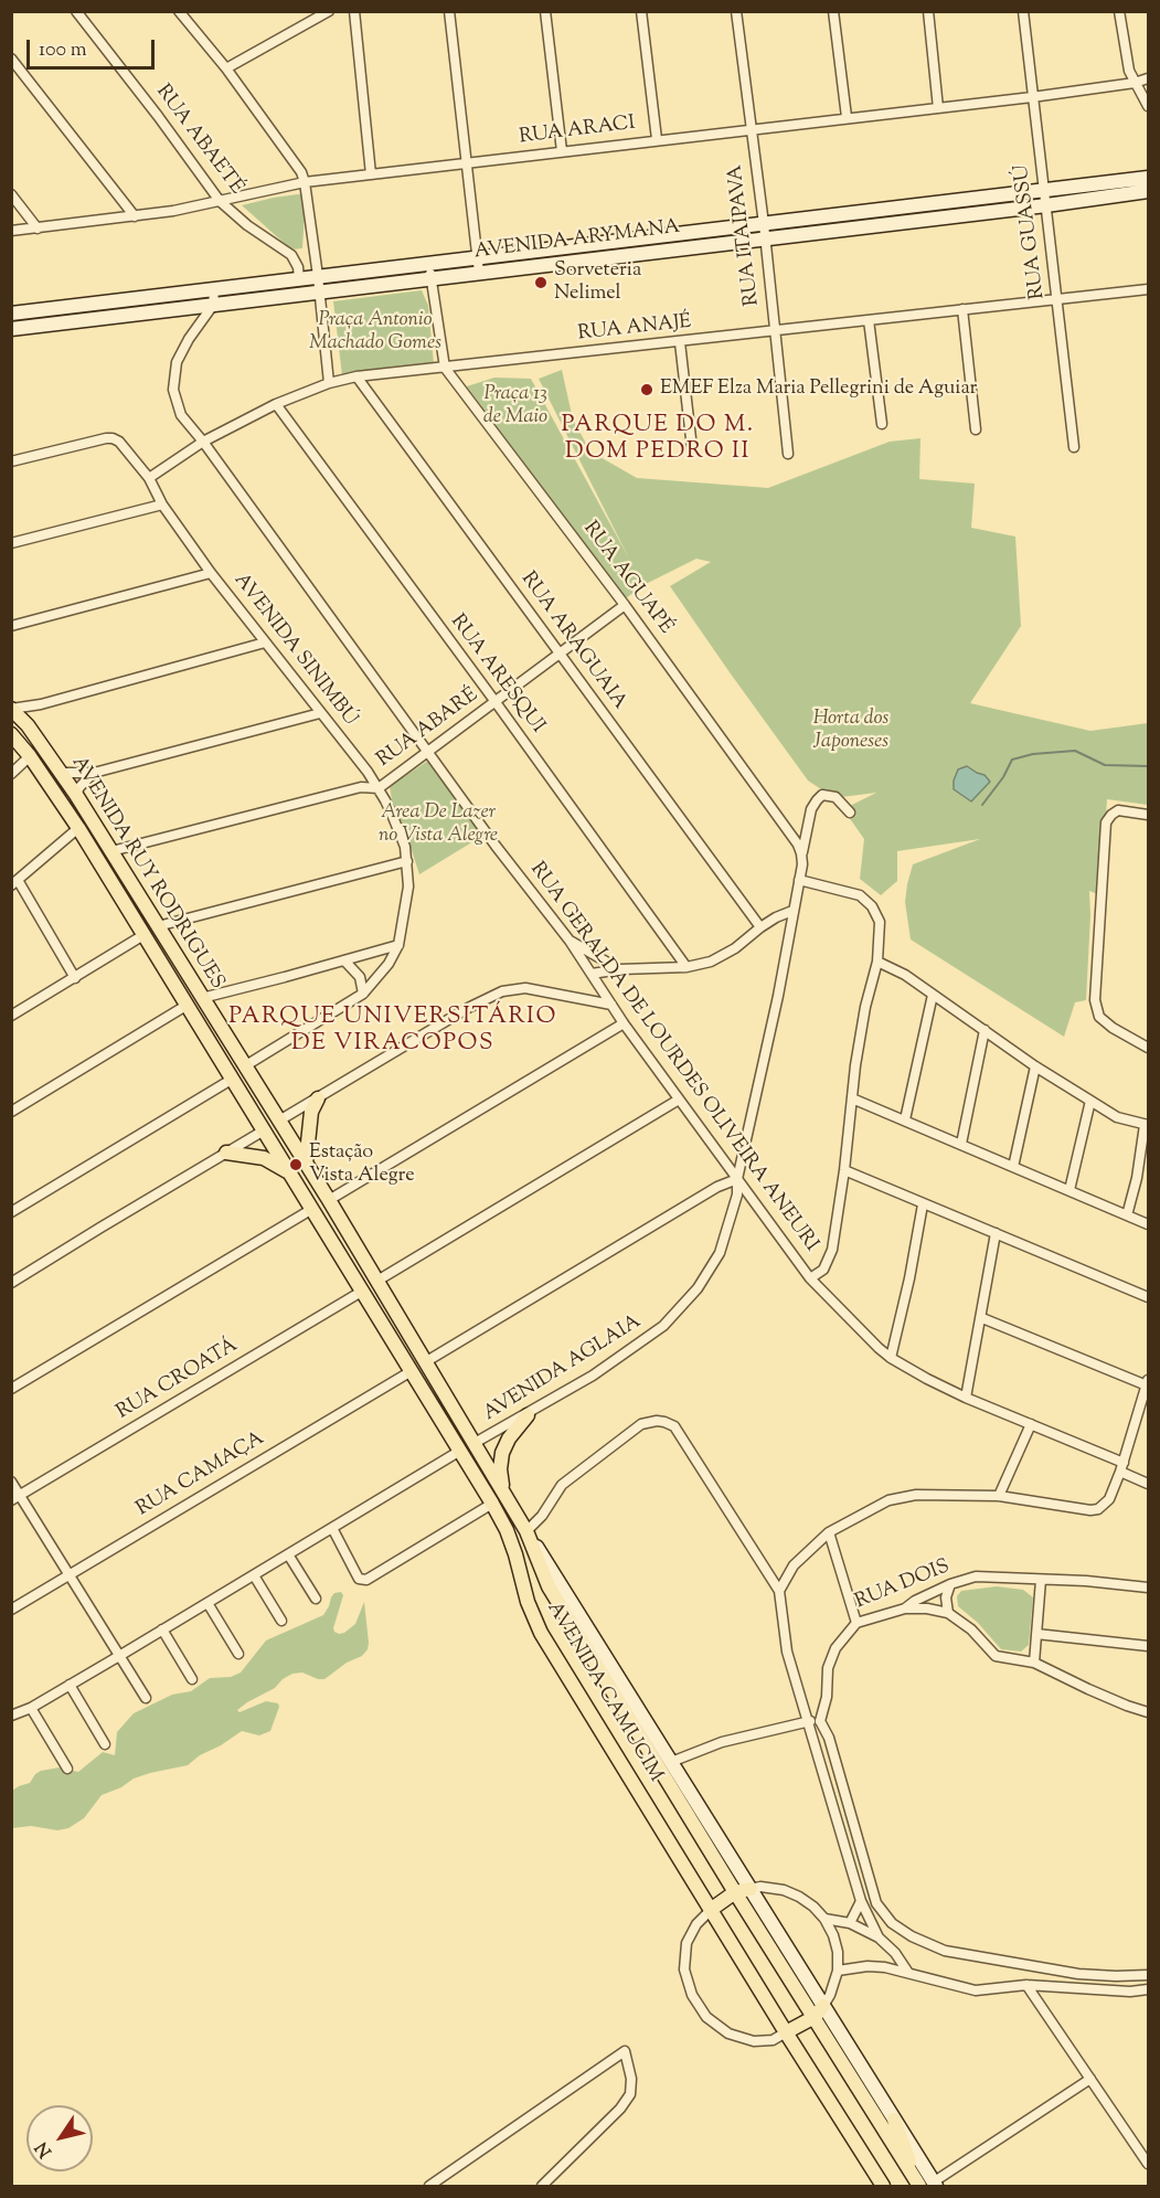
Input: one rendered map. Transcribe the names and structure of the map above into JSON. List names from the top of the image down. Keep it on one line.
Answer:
{"streets":{"main road":["AVENIDA ARYMANA","AVENIDA RUY RODRIGUES","AVENIDA CAMUCIM"],"street":["RUA ARACI","RUA ABAETÉ","RUA GUASSÚ","RUA ITAIPAVA","RUA ANAJÉ","RUA AGUAPÉ","RUA ARAGUAIA","AVENIDA SINIMBÚ","RUA ARESQUI","RUA ABARÉ","RUA GERALDA DE LOURDES OLIVEIRA ANEURI","AVENIDA AGLAIA","RUA CROATÁ","RUA CAMAÇA","RUA DOIS"]},"crossings":[["RUA ARACI","RUA ABAETÉ"],["RUA ARACI","RUA GUASSÚ"],["RUA ARACI","RUA ITAIPAVA"],["RUA GUASSÚ","AVENIDA ARYMANA"],["RUA GUASSÚ","RUA ANAJÉ"],["RUA ITAIPAVA","AVENIDA ARYMANA"],["RUA ITAIPAVA","RUA ANAJÉ"],["AVENIDA ARYMANA","RUA AGUAPÉ"],["AVENIDA ARYMANA","RUA GERALDA DE LOURDES OLIVEIRA ANEURI"],["RUA ANAJÉ","RUA AGUAPÉ"],["RUA ANAJÉ","RUA ARAGUAIA"],["RUA ANAJÉ","AVENIDA SINIMBÚ"],["RUA ANAJÉ","RUA ARESQUI"],["RUA ANAJÉ","RUA GERALDA DE LOURDES OLIVEIRA ANEURI"],["RUA AGUAPÉ","RUA ABARÉ"],["RUA ARAGUAIA","RUA ABARÉ"],["AVENIDA SINIMBÚ","RUA ABARÉ"],["AVENIDA SINIMBÚ","AVENIDA RUY RODRIGUES"],["RUA ARESQUI","RUA ABARÉ"],["RUA ABARÉ","AVENIDA RUY RODRIGUES"],["RUA ABARÉ","RUA GERALDA DE LOURDES OLIVEIRA ANEURI"],["AVENIDA RUY RODRIGUES","AVENIDA CAMUCIM"],["RUA GERALDA DE LOURDES OLIVEIRA ANEURI","AVENIDA AGLAIA"],["AVENIDA AGLAIA","AVENIDA CAMUCIM"],["RUA CROATÁ","AVENIDA CAMUCIM"],["RUA CAMAÇA","AVENIDA CAMUCIM"]],"districts":["PARQUE DO M. DOM PEDRO II","PARQUE UNIVERSITÁRIO DE VIRACOPOS"],"parks":["Praça Antonio Machado Gomes","Praça 13 de Maio","Horta dos Japoneses","Area De Lazer no Vista Alegre"],"places":["Sorveteria Nelimel","EMEF Elza Maria Pellegrini de Aguiar","Estação Vista Alegre"],"scale_bar":"100 m","north":"bottom left"}
